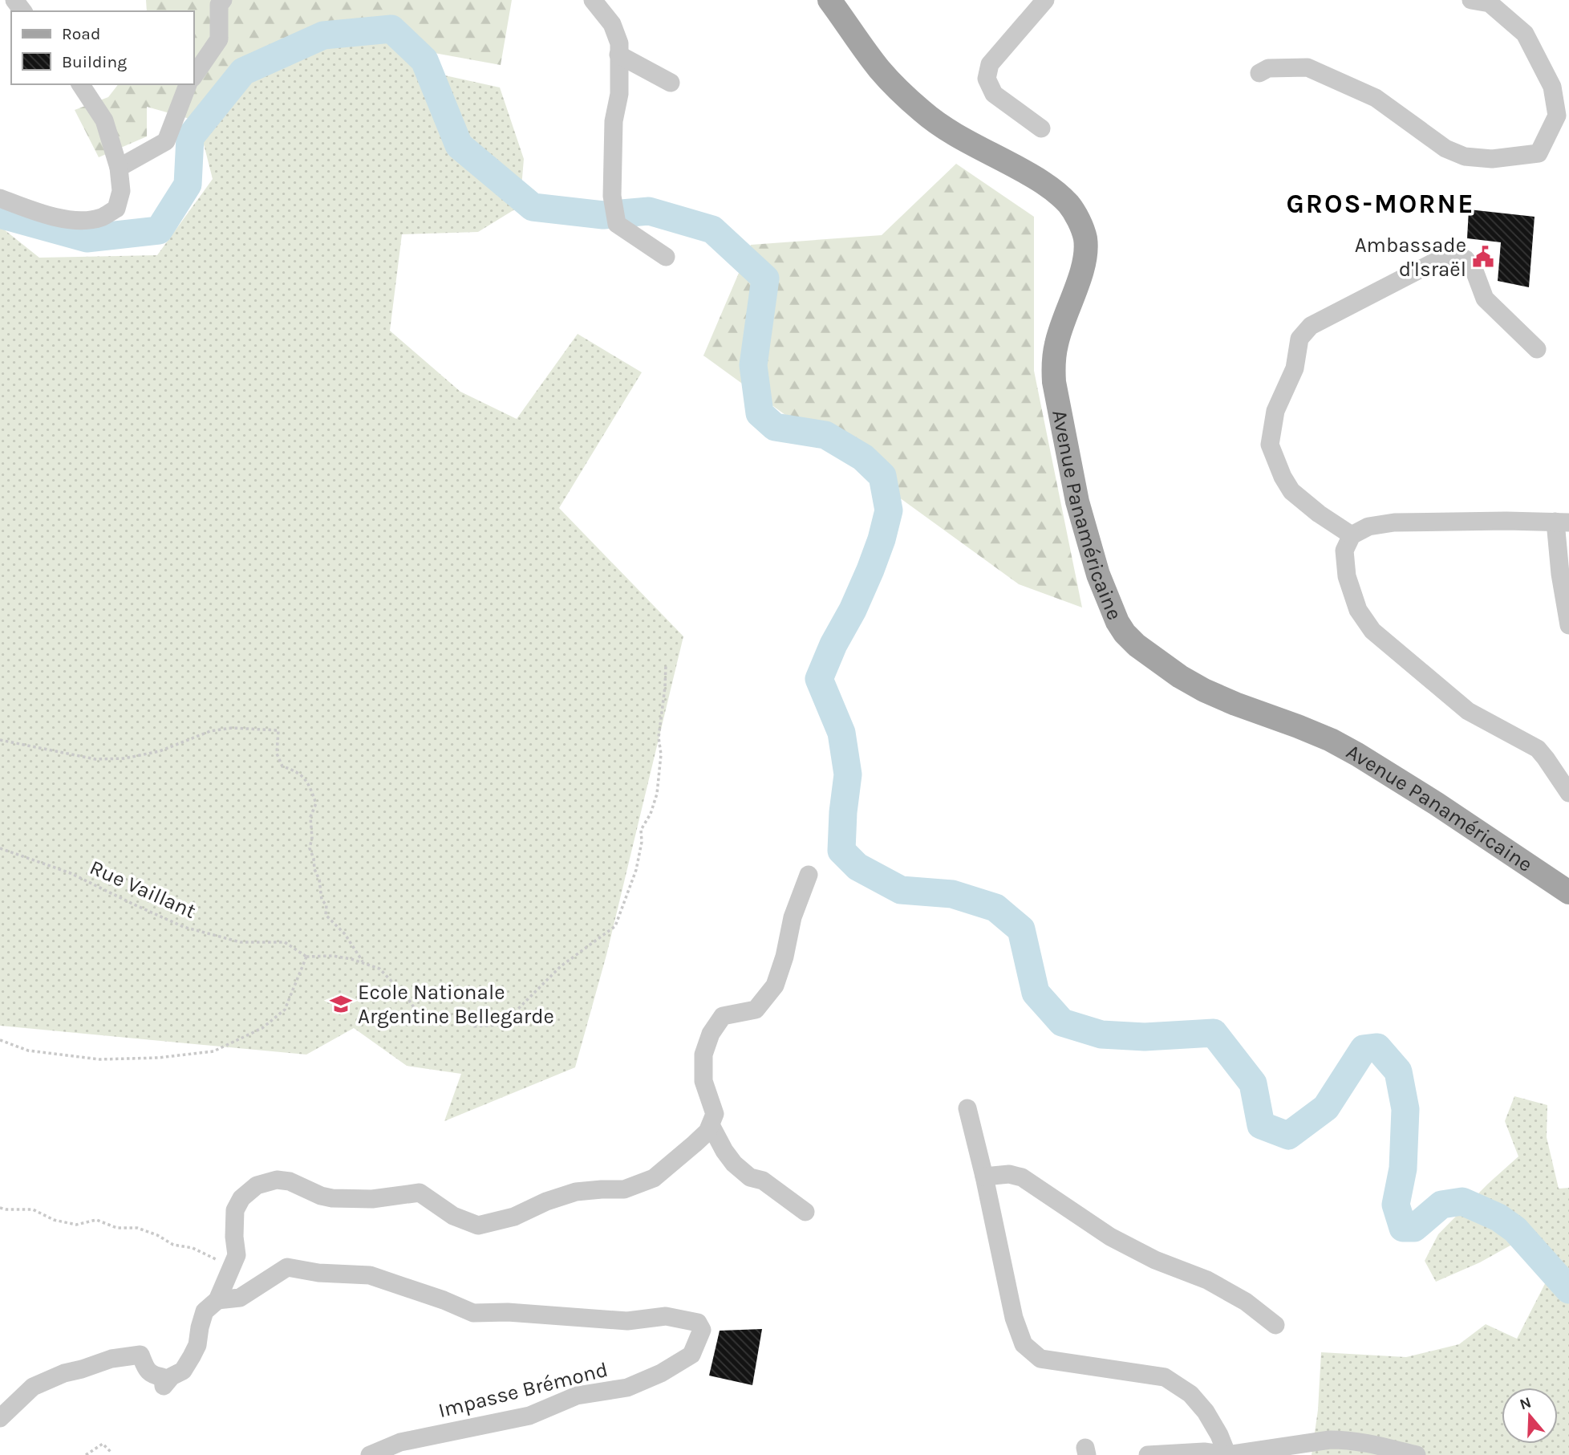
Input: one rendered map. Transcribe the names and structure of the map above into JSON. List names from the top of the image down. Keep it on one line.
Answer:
{"streets":{"main road":["Avenue Panaméricaine"],"street":["Impasse Brémond"],"path":["Rue Vaillant"]},"districts":["GROS-MORNE"],"places":{"public building":["Ambassade d'Israël"],"school or university":["Ecole Nationale Argentine Bellegarde"]},"legend":["Road","Building"],"north":"top"}
